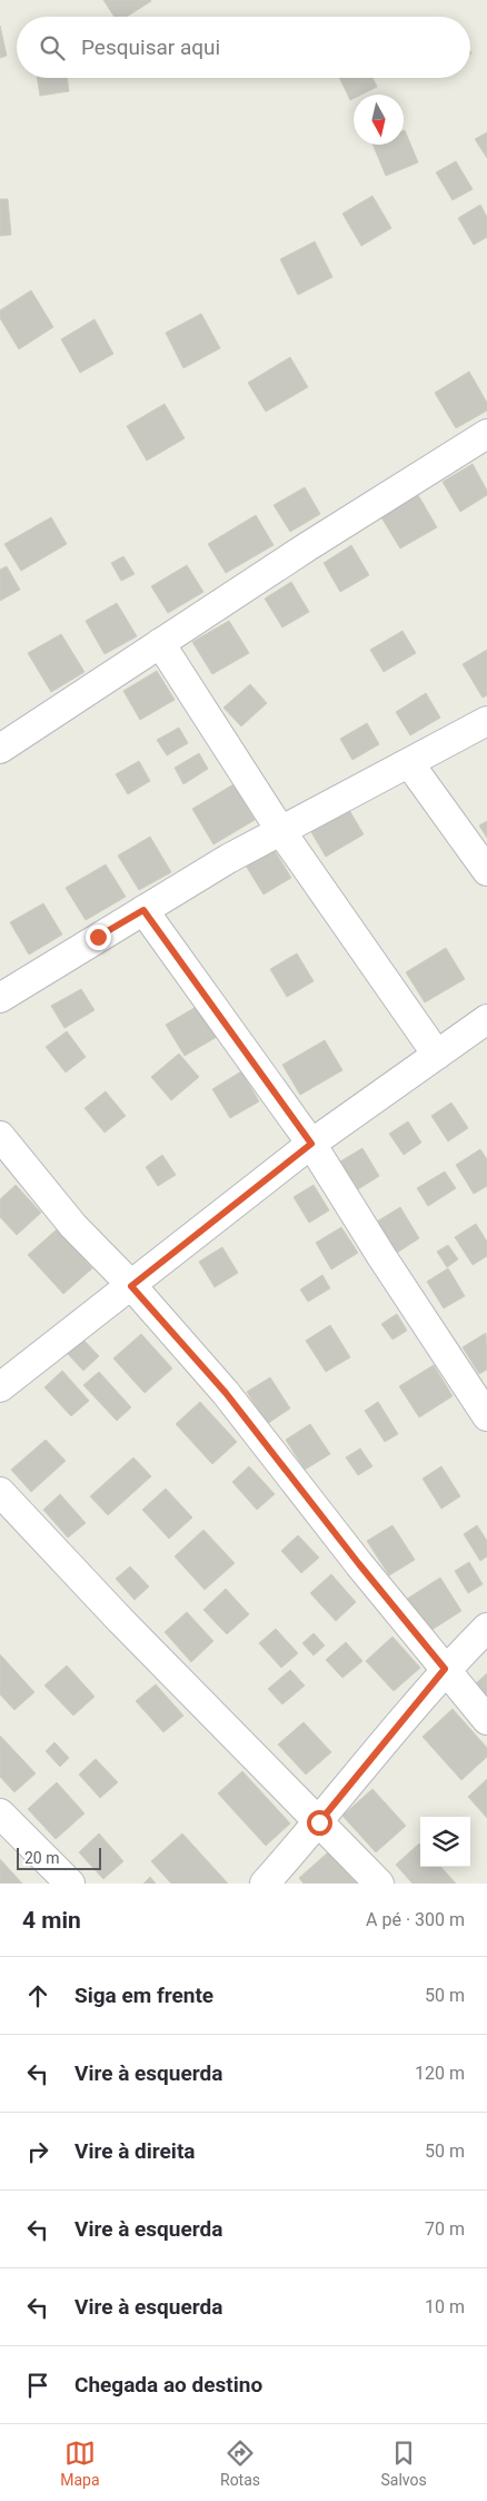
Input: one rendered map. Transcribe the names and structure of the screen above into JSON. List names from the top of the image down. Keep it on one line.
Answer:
{"scale_bar":"20 m","north":"bottom","page":{"search":"Pesquisar aqui","scale":"20 m","heading":["4 min","A pé · 300 m"],"list":[["Siga em frente","50 m"],["Vire à esquerda","120 m"],["Vire à direita","50 m"],["Vire à esquerda","70 m"],["Vire à esquerda","10 m"],"Chegada ao destino"],"nav":["Mapa","Rotas","Salvos"]}}
